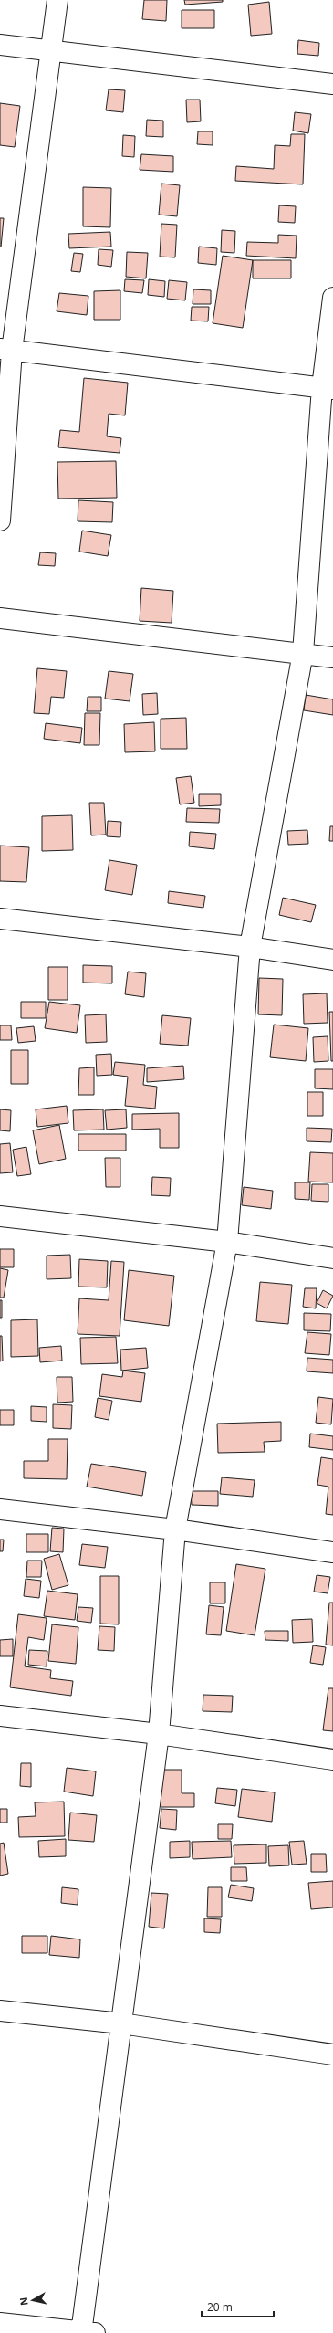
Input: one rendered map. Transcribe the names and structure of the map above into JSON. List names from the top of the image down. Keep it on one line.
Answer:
{"scale_bar":"20 m","north":"left"}
